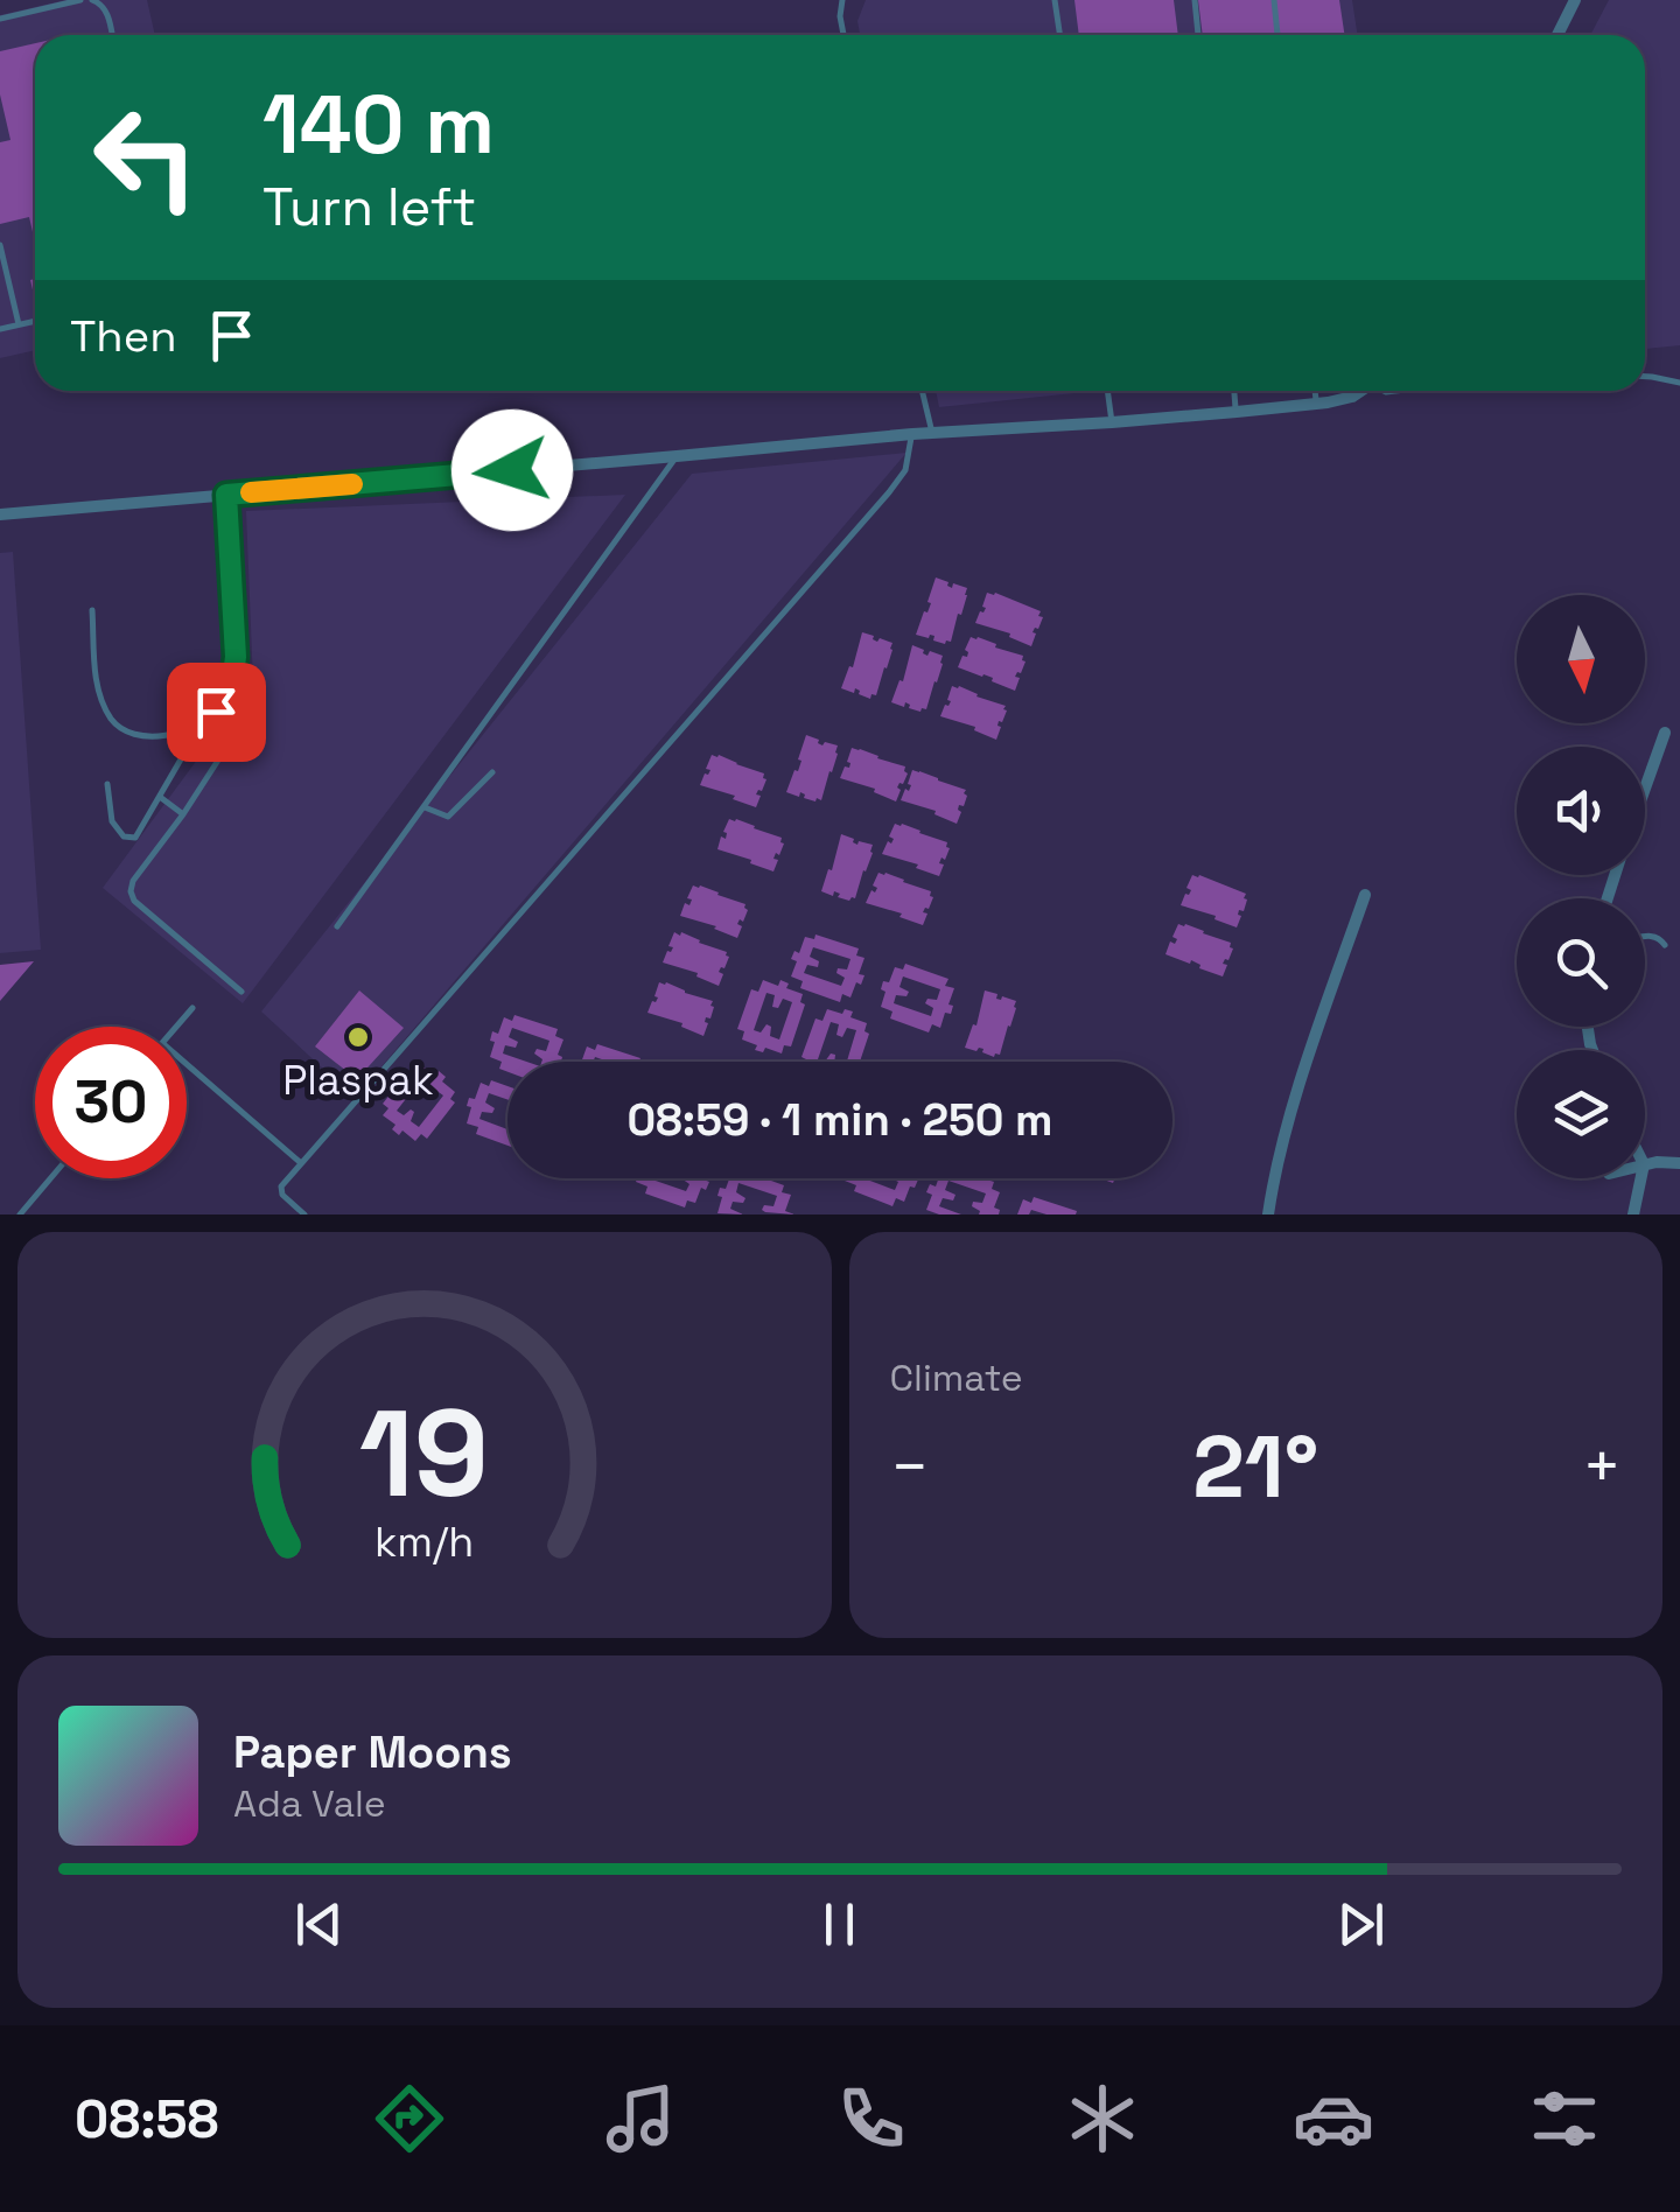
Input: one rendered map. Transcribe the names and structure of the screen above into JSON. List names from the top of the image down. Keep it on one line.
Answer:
{"places":["Plaspak"],"north":"bottom","page":{"turn":["140 m","Turn left"],"then":"Then","limit":"30","trip":"08:59 · 1 min · 250 m","tile":"Climate","heat":["−","21°","+"],"song":["Paper Moons","Ada Vale"],"tabs":"08:58","gauge":["19","km/h"]}}
